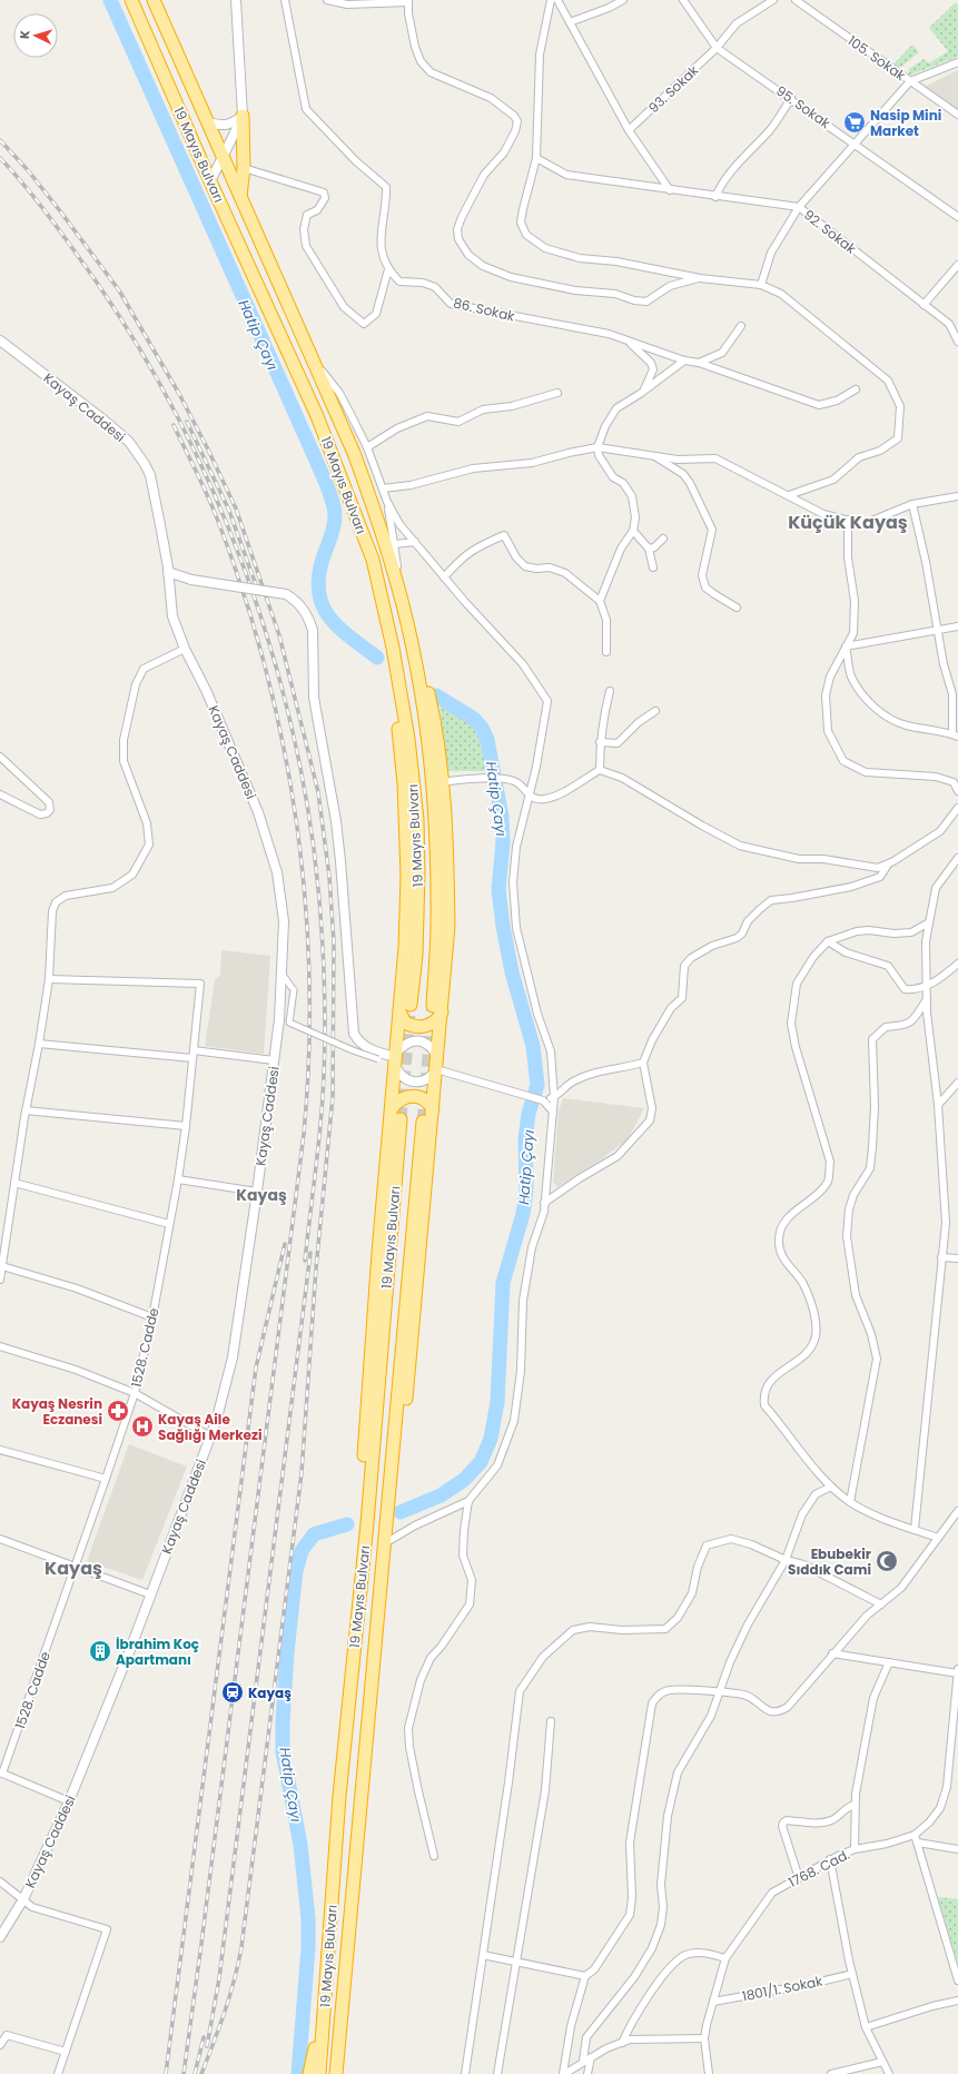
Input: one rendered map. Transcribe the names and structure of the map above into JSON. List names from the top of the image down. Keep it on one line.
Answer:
{"streets":{"highway":["19 Mayıs Bulvarı"],"street":["105. Sokak","93. Sokak","95. Sokak","92. Sokak","86. Sokak","Kayaş Caddesi","1528. Cadde","1768. Cad.","1801/1. Sokak"]},"crossings":[["93. Sokak","95. Sokak"],["1768. Cad.","1801/1. Sokak"]],"districts":["Küçük Kayaş","Kayaş","Kayaş"],"water":["Hatip Çayı"],"places":{"supermarket":["Nasip Mini Market"],"pharmacy":["Kayaş Nesrin Eczanesi"],"hospital":["Kayaş Aile Sağlığı Merkezi"],"mosque":["Ebubekir Sıddık Cami"],"building":["İbrahim Koç Apartmanı"],"station":["Kayaş"]},"north":"left"}
